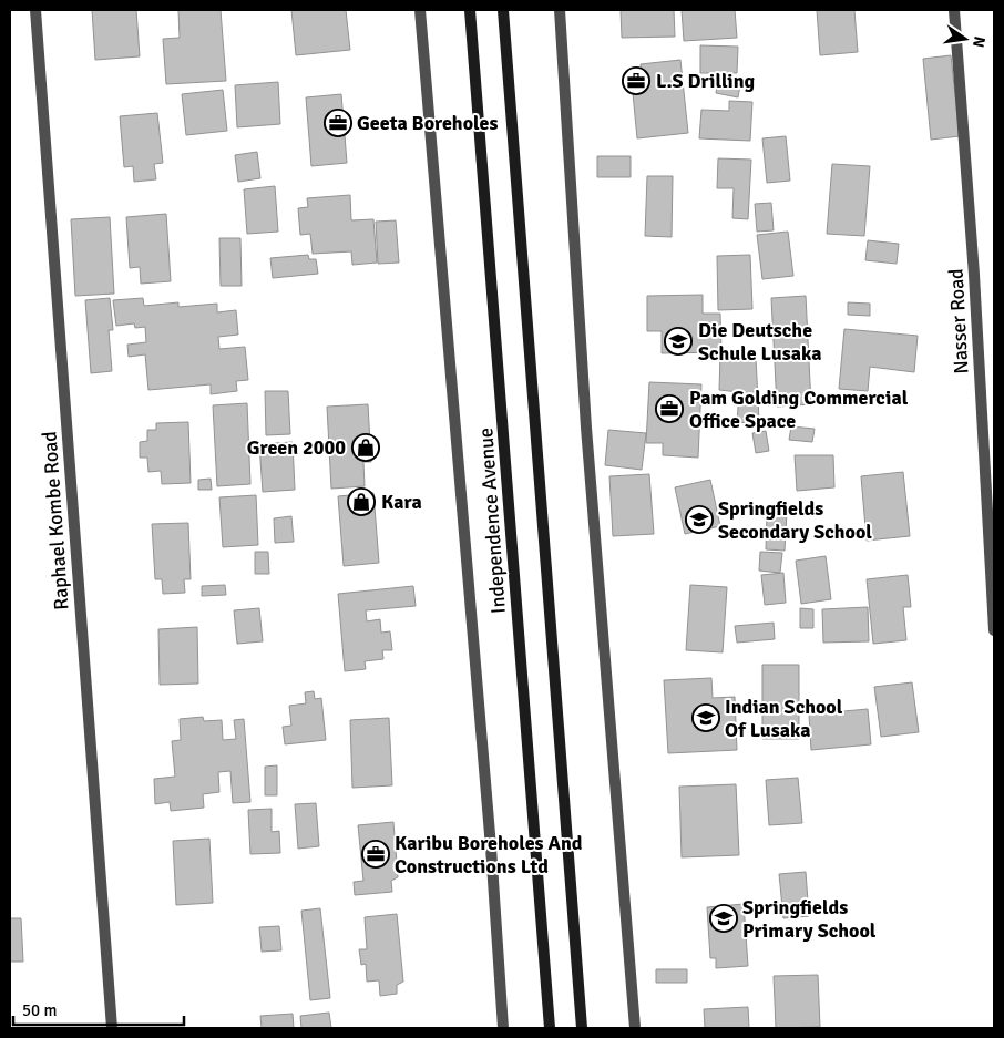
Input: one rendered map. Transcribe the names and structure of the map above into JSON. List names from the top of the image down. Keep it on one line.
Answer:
{"streets":{"main road":["Independence Avenue"],"street":["Nasser Road","Raphael Kombe Road"]},"places":{"office":["L.S Drilling","Geeta Boreholes","Pam Golding Commercial Office Space","Karibu Boreholes And Constructions Ltd"],"school or university":["Die Deutsche Schule Lusaka","Springfields Secondary School","Indian School Of Lusaka","Springfields Primary School"],"shop":["Green 2000","Kara"]},"scale_bar":"50 m","north":"right"}
